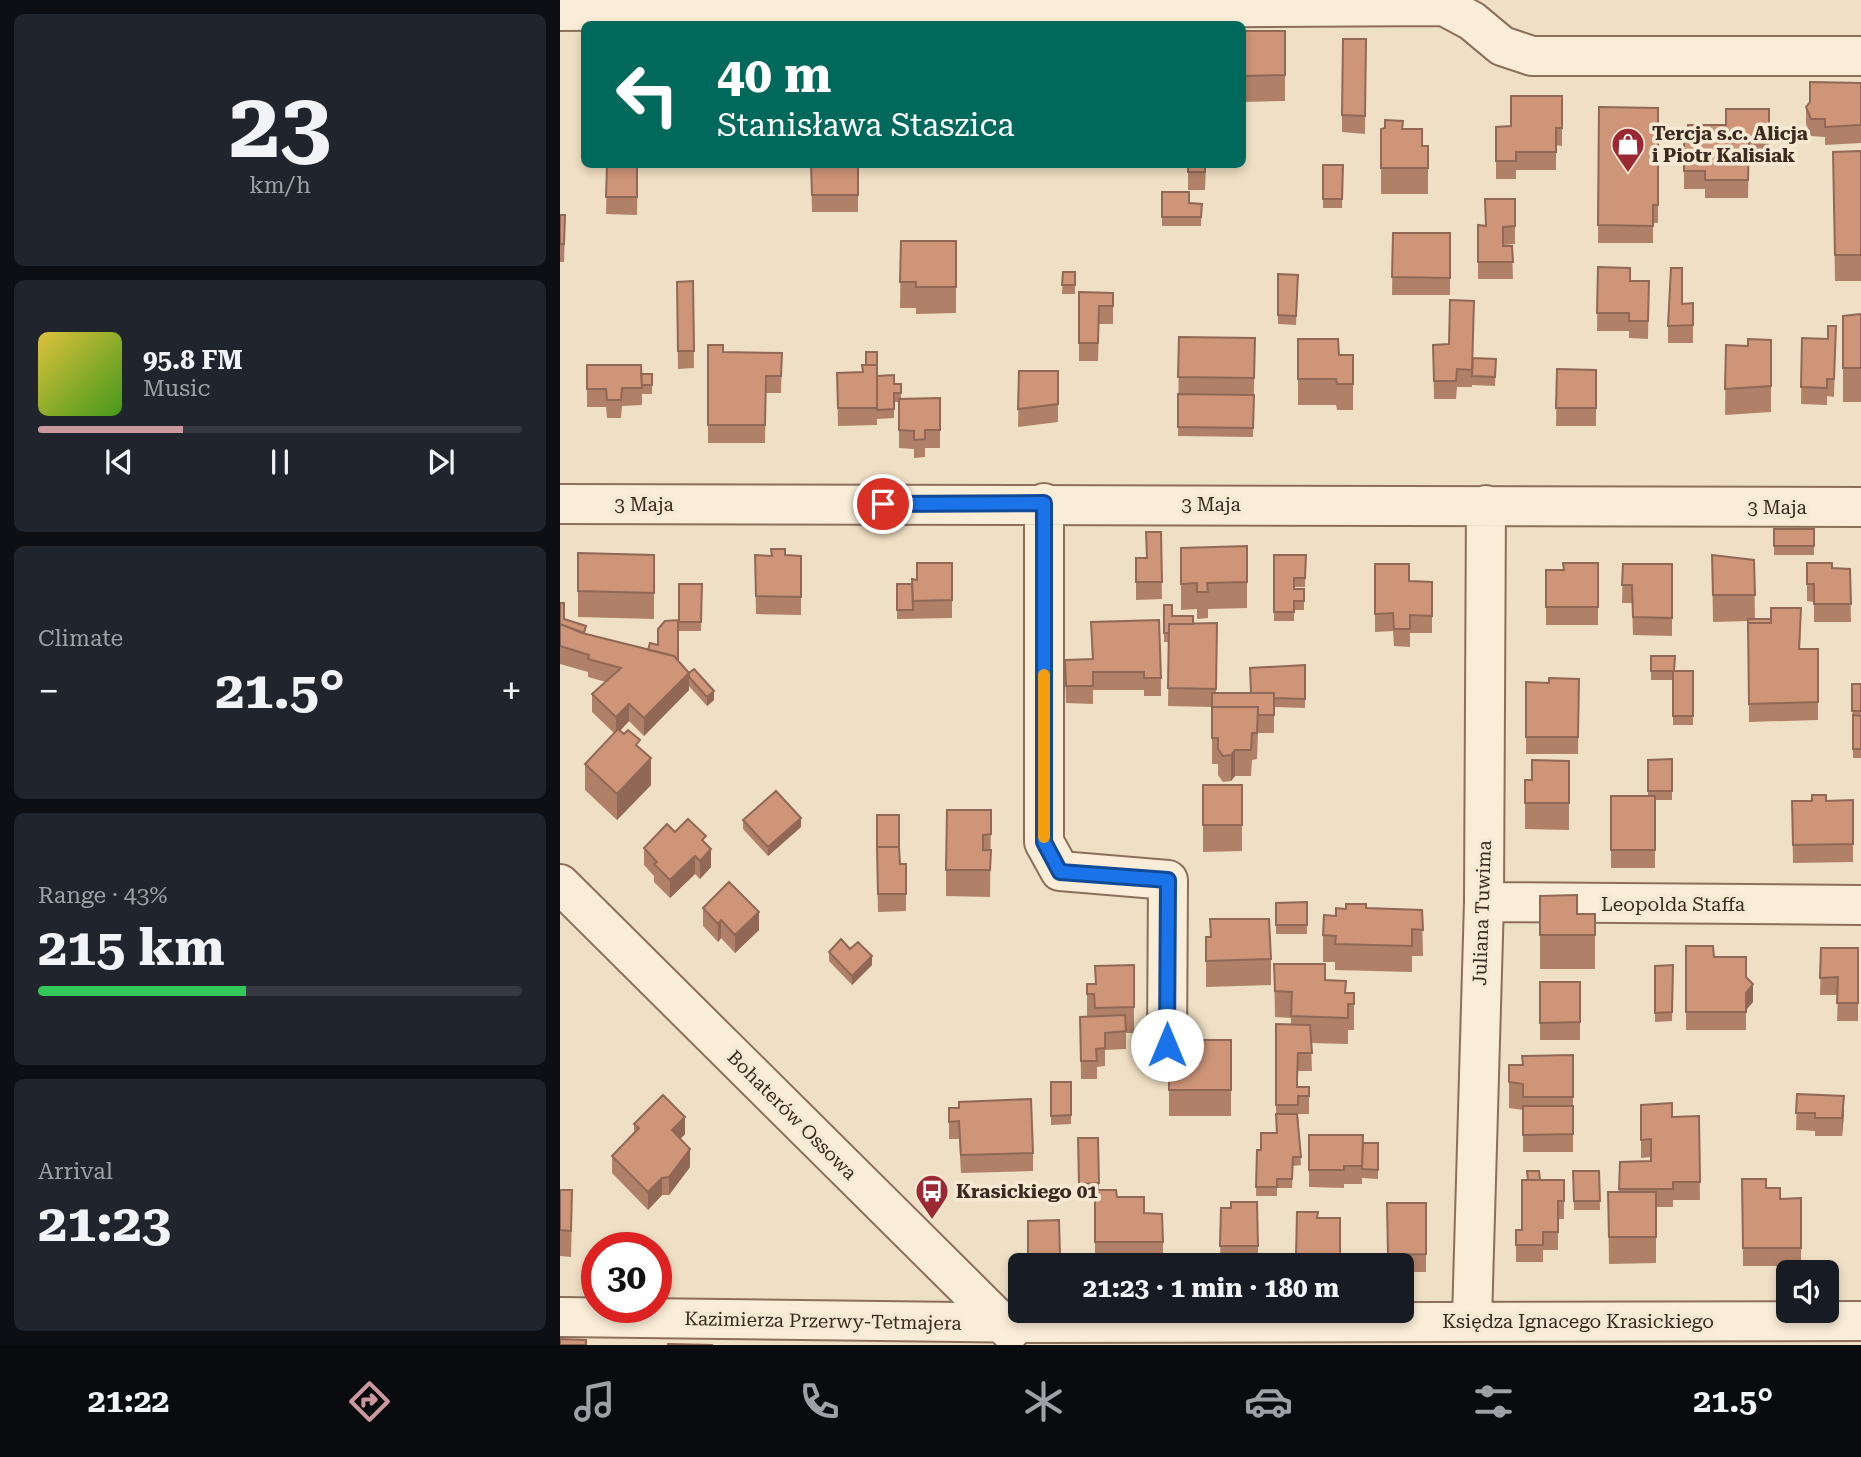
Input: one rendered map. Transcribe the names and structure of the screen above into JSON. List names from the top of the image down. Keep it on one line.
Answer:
{"streets":{"street":["3 Maja","Leopolda Staffa","Juliana Tuwima","Bohaterów Ossowa","Kazimierza Przerwy-Tetmajera","Księdza Ignacego Krasickiego"]},"crossings":[["3 Maja","Juliana Tuwima"],["Leopolda Staffa","Juliana Tuwima"],["Juliana Tuwima","Księdza Ignacego Krasickiego"],["Bohaterów Ossowa","Kazimierza Przerwy-Tetmajera"],["Bohaterów Ossowa","Księdza Ignacego Krasickiego"],["Kazimierza Przerwy-Tetmajera","Księdza Ignacego Krasickiego"]],"places":{"shop":["Tercja s.c. Alicja i Piotr Kalisiak"],"bus stop":["Krasickiego 01"]},"page":{"tile":[["23","km/h"],"Climate",["Range · 43%","215 km"],["Arrival","21:23"]],"turn":["40 m","Stanisława Staszica"],"song":["95.8 FM","Music"],"heat":["−","21.5°","+"],"limit":"30","trip":"21:23 · 1 min · 180 m","tabs":["21:22","21.5°"]}}
